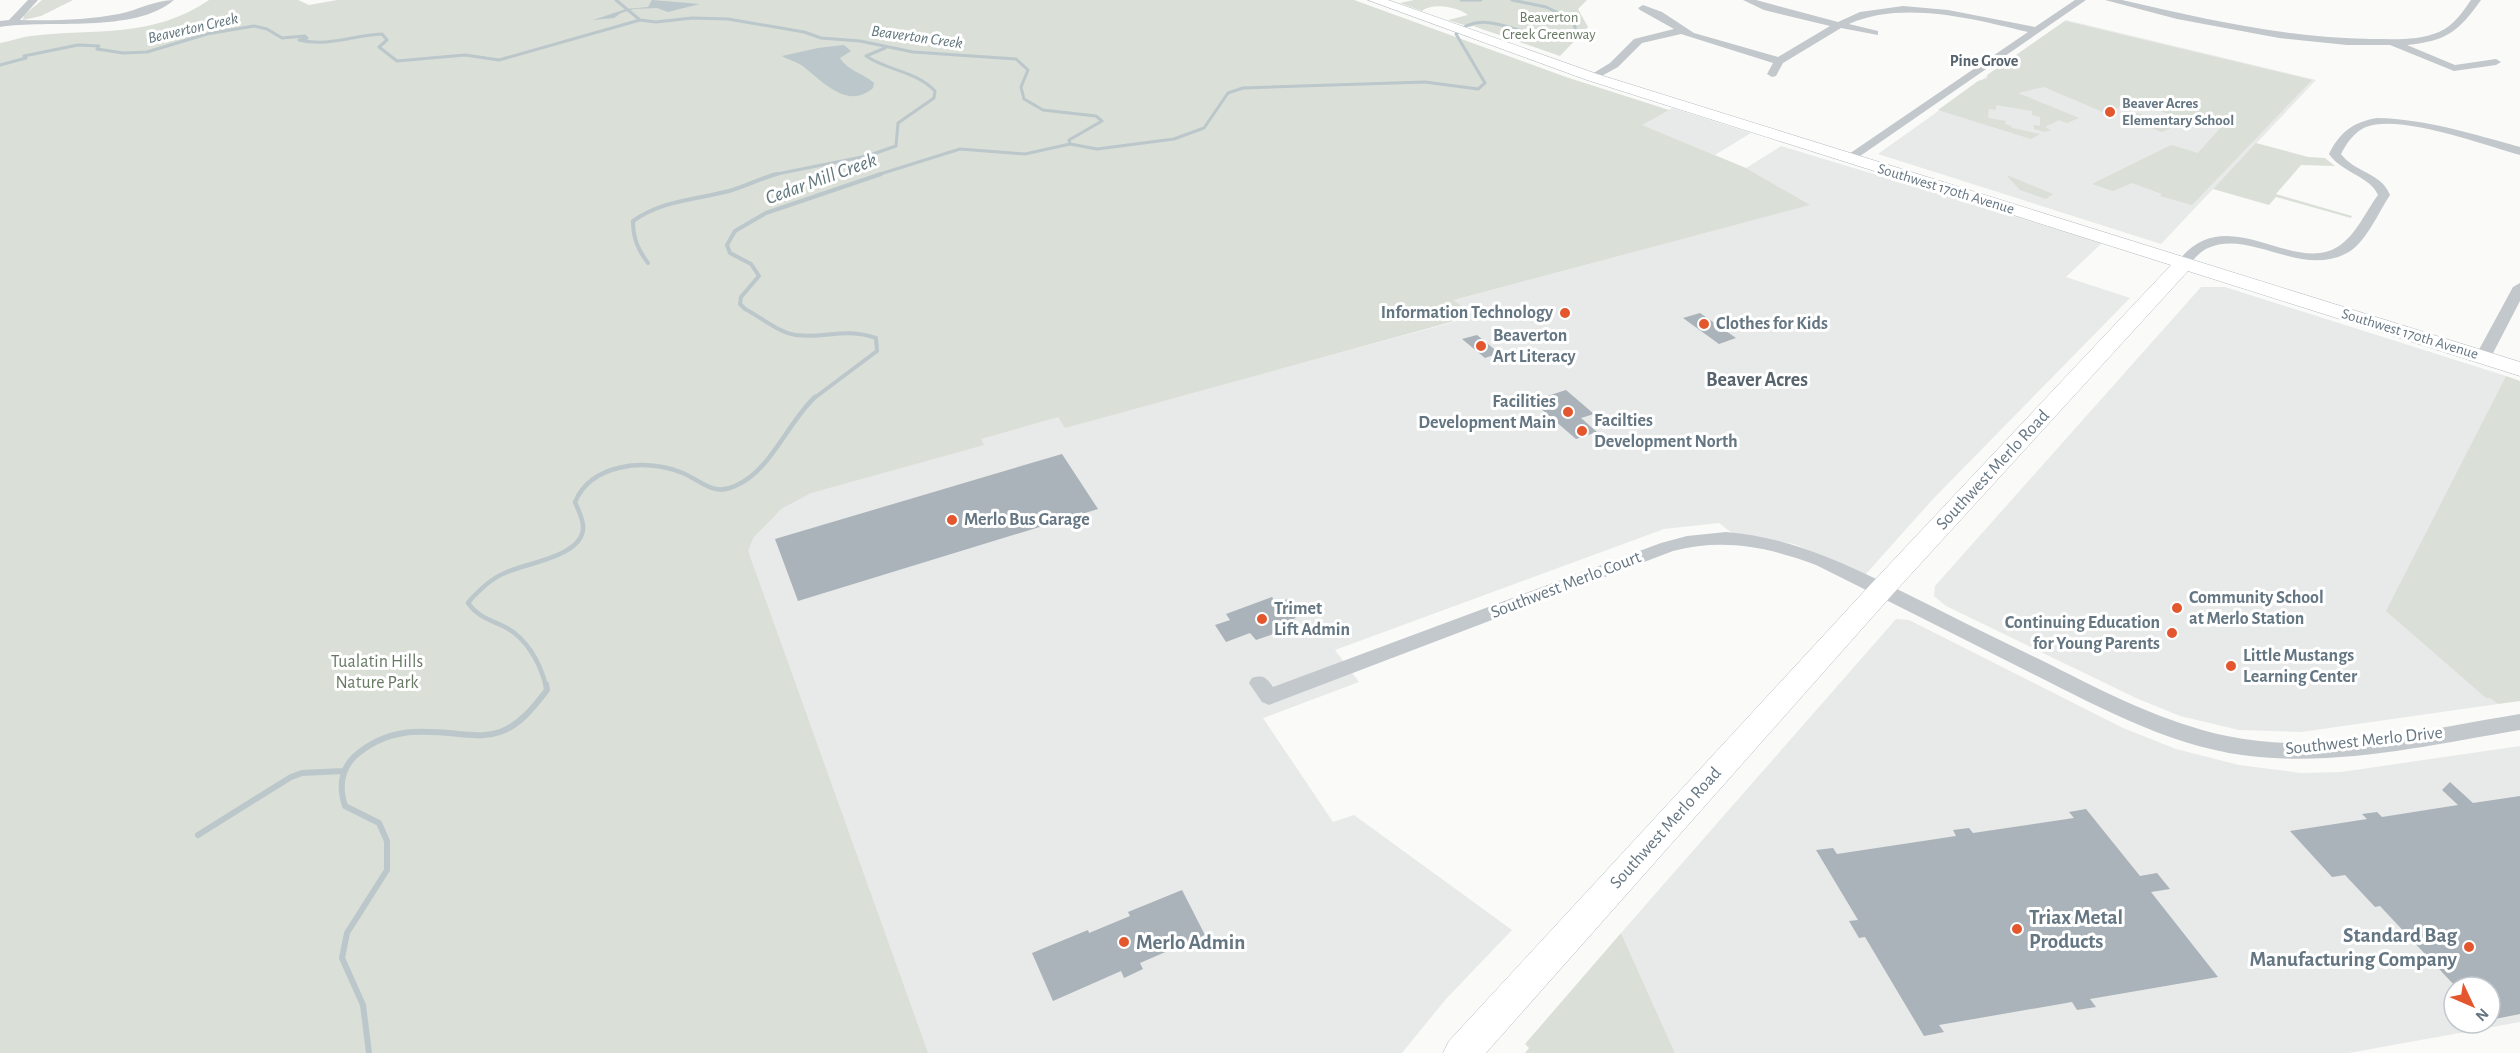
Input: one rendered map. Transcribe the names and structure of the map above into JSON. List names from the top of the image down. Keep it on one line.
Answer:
{"streets":{"main road":["Southwest 170th Avenue","Southwest Merlo Road"],"street":["Southwest Merlo Court","Southwest Merlo Drive"]},"crossings":[["Southwest 170th Avenue","Southwest Merlo Road"],["Southwest Merlo Road","Southwest Merlo Court"],["Southwest Merlo Road","Southwest Merlo Drive"],["Southwest Merlo Court","Southwest Merlo Drive"]],"districts":["Pine Grove","Beaver Acres"],"water":["Beaverton Creek","Cedar Mill Creek"],"parks":["Beaverton Creek Greenway","Tualatin Hills Nature Park"],"places":["Beaver Acres Elementary School","Information Technology","Clothes for Kids","Beaverton Art Literacy","Facilities Development Main","Facilties Development North","Merlo Bus Garage","Community School at Merlo Station","Trimet Lift Admin","Continuing Education for Young Parents","Little Mustangs Learning Center","Triax Metal Products","Merlo Admin","Standard Bag Manufacturing Company"],"north":"bottom right"}
